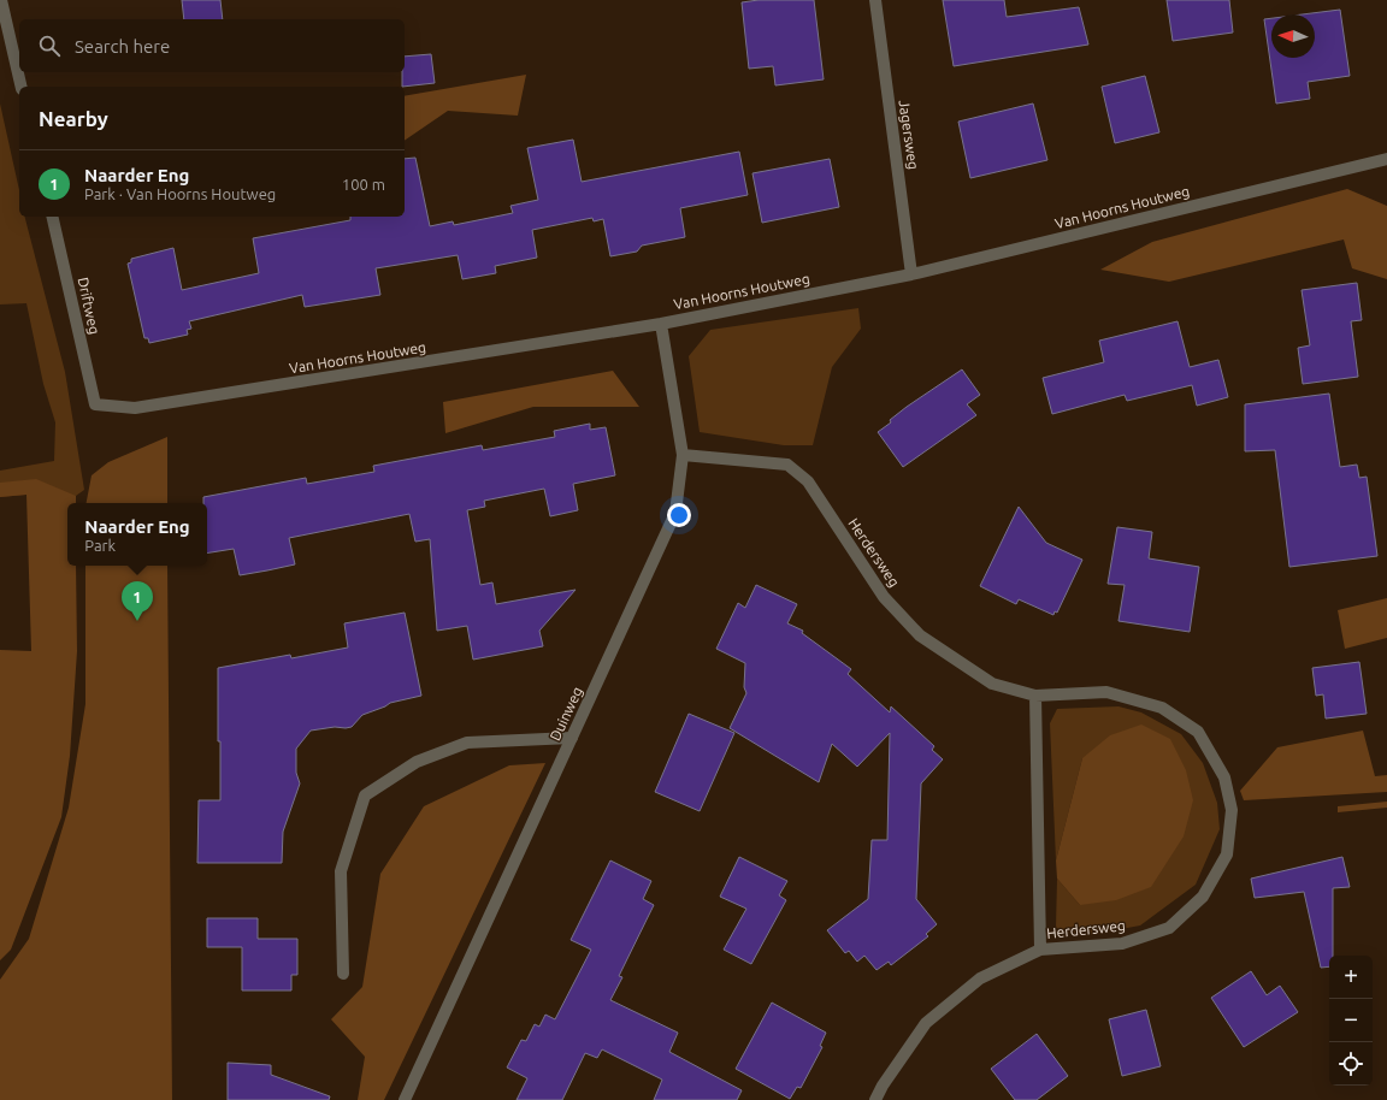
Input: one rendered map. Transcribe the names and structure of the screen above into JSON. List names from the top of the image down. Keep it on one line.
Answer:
{"streets":{"street":["Jagersweg","Van Hoorns Houtweg","Driftweg","Herdersweg","Duinweg"]},"crossings":[["Jagersweg","Van Hoorns Houtweg"],["Van Hoorns Houtweg","Driftweg"],["Van Hoorns Houtweg","Duinweg"],["Herdersweg","Duinweg"]],"north":"left","page":{"search":"Search here","heading":"Nearby","list":[{"mark":"1","name":"Naarder Eng","note":"Park · Van Hoorns Houtweg","value":"100 m"}],"popup":["Naarder Eng","Park"],"pins":"1","map_buttons":["+","−"]}}
